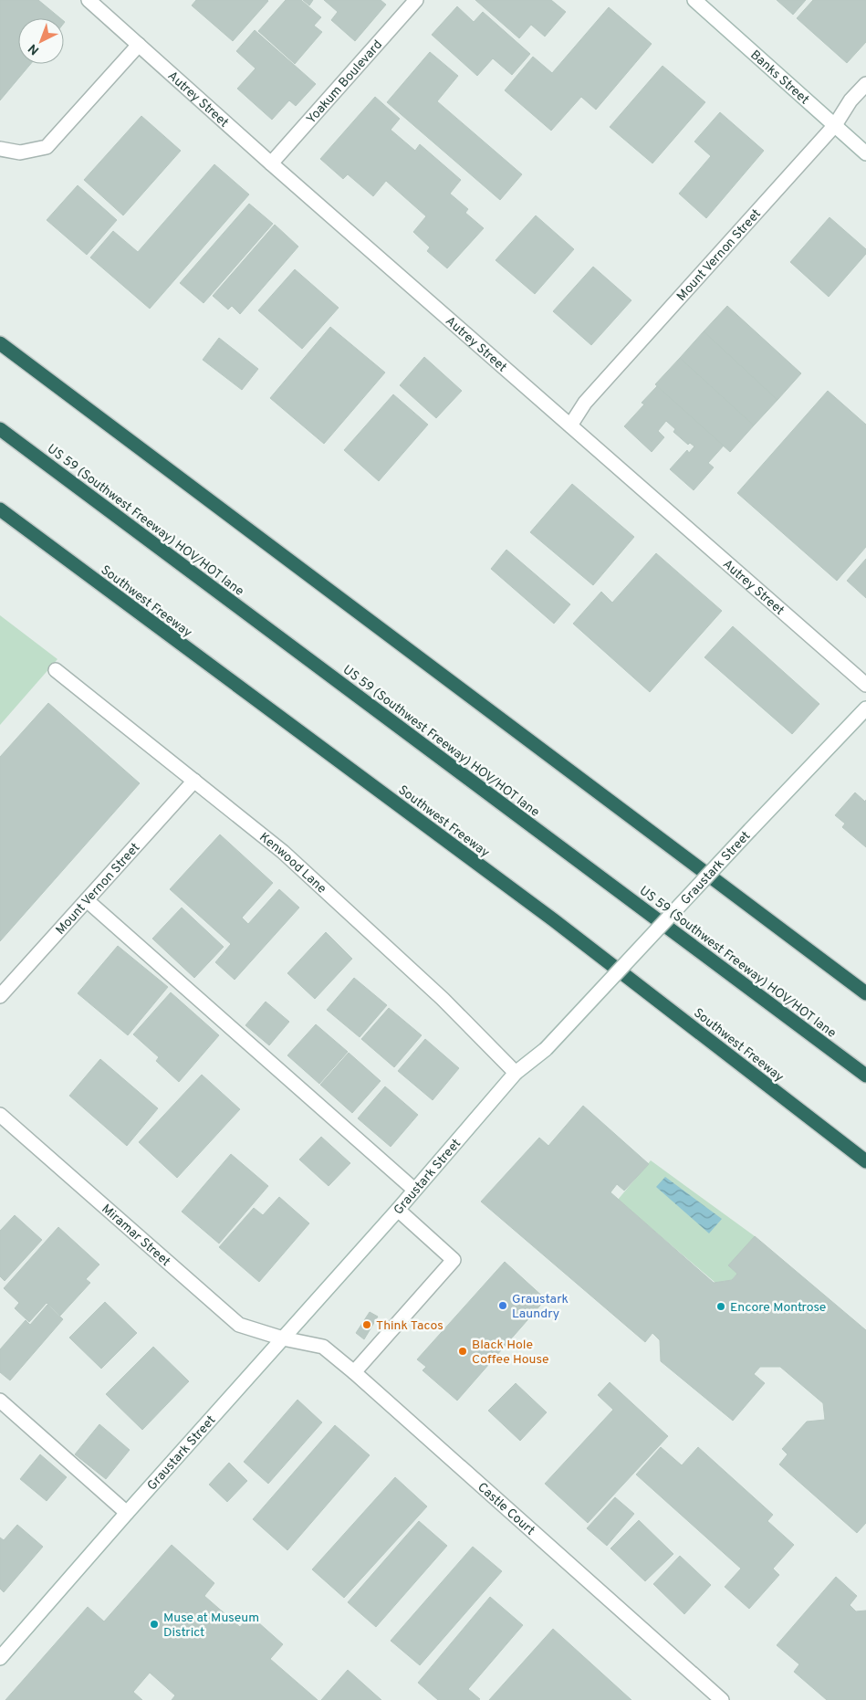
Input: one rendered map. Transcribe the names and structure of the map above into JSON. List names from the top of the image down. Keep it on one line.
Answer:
{"streets":{"highway":["US 59 (Southwest Freeway) HOV/HOT lane","Southwest Freeway"],"street":["Banks Street","Yoakum Boulevard","Autrey Street","Mount Vernon Street","Kenwood Lane","Graustark Street","Miramar Street","Castle Court"]},"crossings":[["Banks Street","Mount Vernon Street"],["Yoakum Boulevard","Autrey Street"],["Autrey Street","Mount Vernon Street"],["Mount Vernon Street","Kenwood Lane"],["Kenwood Lane","Graustark Street"],["Graustark Street","Miramar Street"],["Graustark Street","Castle Court"],["Miramar Street","Castle Court"]],"places":["Graustark Laundry","Encore Montrose","Think Tacos","Black Hole Coffee House","Muse at Museum District"],"north":"bottom left"}
